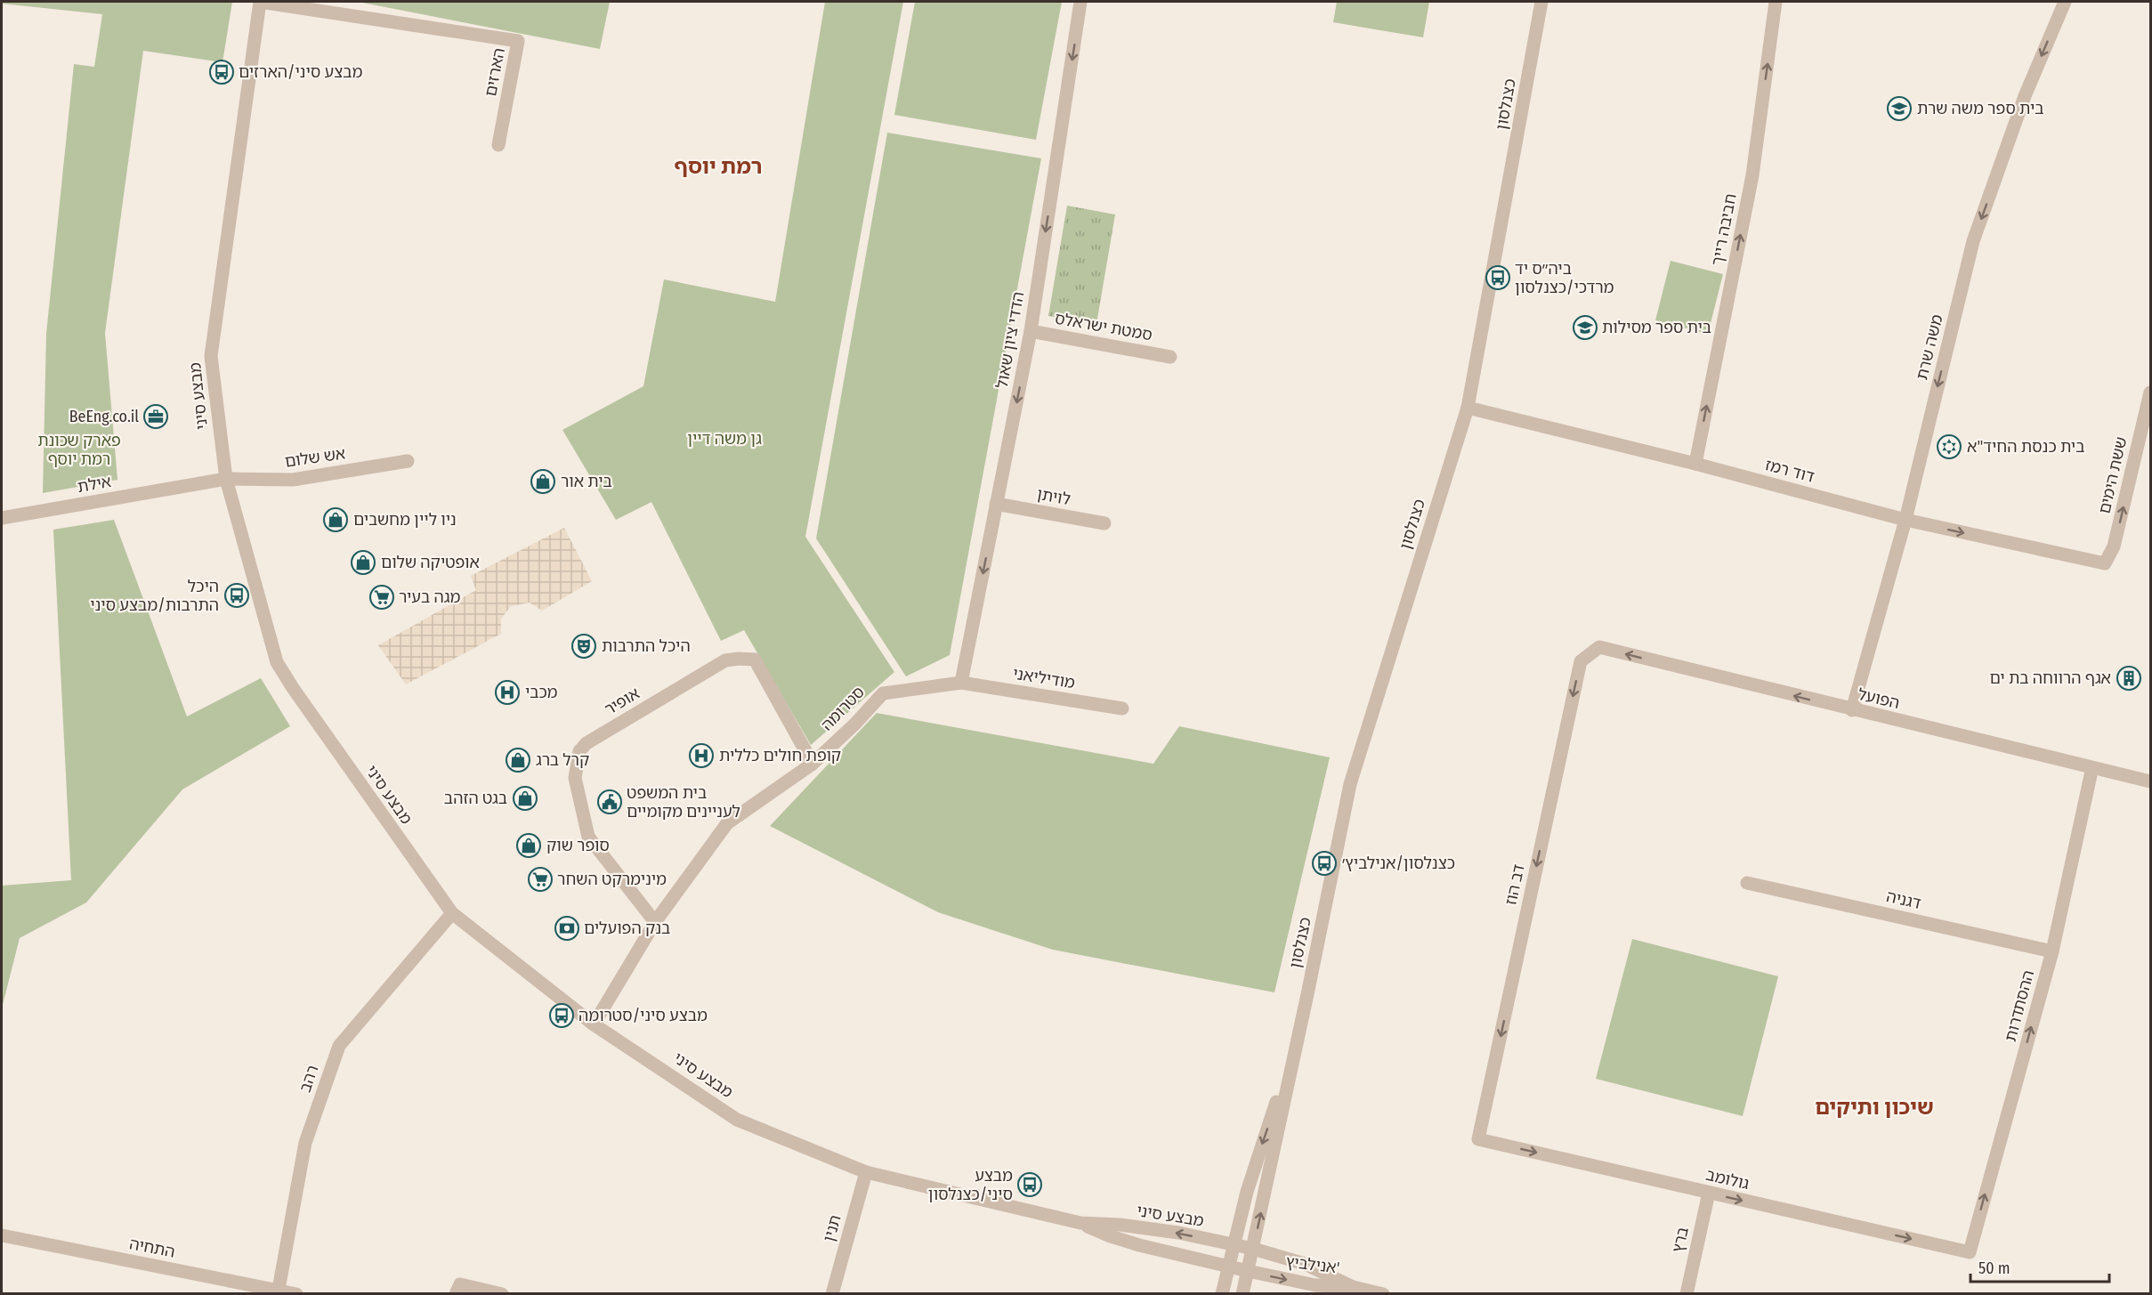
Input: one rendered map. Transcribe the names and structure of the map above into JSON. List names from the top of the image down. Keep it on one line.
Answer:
{"streets":{"street":["הארזים","כצנלסון","חביבה רייך","סמטת ישראלס","הדדי ציון שאול","משה שרת","מבצע סיני","אש שלום","דוד רמז","ששת הימים","אילת","לויתן","מודיליאני","הפועל","אופיר","סטרומה","דב הוז","דגניה","ההסתדרות","רהב","גולומב","תנין","ברץ","התחיה","אנילביץ'"]},"crossings":[["הארזים","מבצע סיני"],["כצנלסון","מבצע סיני"],["כצנלסון","דוד רמז"],["כצנלסון","אנילביץ'"],["חביבה רייך","דוד רמז"],["סמטת ישראלס","הדדי ציון שאול"],["הדדי ציון שאול","לויתן"],["הדדי ציון שאול","מודיליאני"],["הדדי ציון שאול","סטרומה"],["משה שרת","דוד רמז"],["משה שרת","הפועל"],["מבצע סיני","אש שלום"],["מבצע סיני","אילת"],["מבצע סיני","סטרומה"],["מבצע סיני","רהב"],["מבצע סיני","תנין"],["מבצע סיני","אנילביץ'"],["אש שלום","אילת"],["דוד רמז","ששת הימים"],["מודיליאני","סטרומה"],["הפועל","דב הוז"],["הפועל","ההסתדרות"],["אופיר","סטרומה"],["דב הוז","גולומב"],["דגניה","ההסתדרות"],["ההסתדרות","גולומב"],["רהב","התחיה"],["גולומב","ברץ"]],"one_way":["חביבה רייך","הדדי ציון שאול","משה שרת","ששת הימים","הפועל","דב הוז","ההסתדרות","גולומב"],"districts":["רמת יוסף","שיכון ותיקים"],"parks":["גן משה דיין","פארק שכונת רמת יוסף"],"places":{"bus stop":["מבצע סיני/הארזים","ביה״ס יד מרדכי/כצנלסון","היכל התרבות/מבצע סיני","כצנלסון/אנילביץ׳","מבצע סיני/סטרומה","מבצע סיני/כצנלסון"],"school or university":["בית ספר משה שרת","בית ספר מסילות"],"office":["BeEng.co.il"],"synagogue":["בית כנסת החיד\"א"],"shop":["בית אור","ניו ליין מחשבים","אופטיקה שלום","קרל ברג","בגט הזהב","סופר שוק"],"supermarket":["מגה בעיר","מינימרקט השחר"],"theatre":["היכל התרבות"],"building":["אגף הרווחה בת ים"],"hospital":["מכבי","קופת חולים כללית"],"public building":["בית המשפט לעניינים מקומיים"],"bank":["בנק הפועלים"]},"scale_bar":"50 m"}
